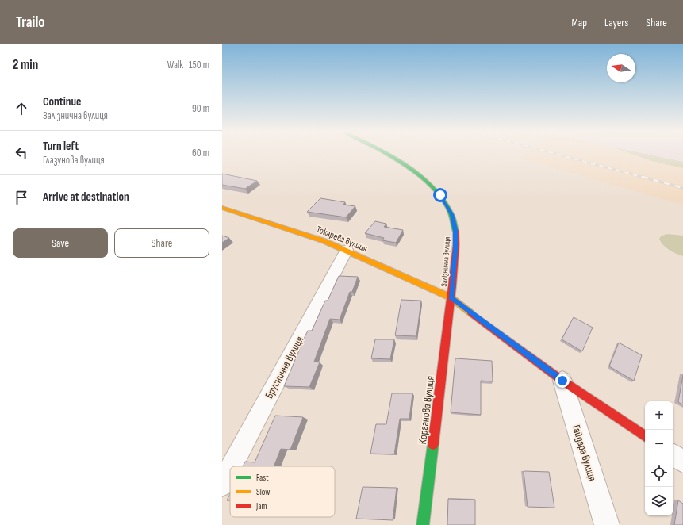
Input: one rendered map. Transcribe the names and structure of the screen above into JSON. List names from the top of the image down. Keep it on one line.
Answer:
{"streets":{"main road":["Токарева вулиця","Залізнична вулиця","Корганова вулиця"],"street":["Бруснична вулиця","Гайдара вулиця"]},"crossings":[["Токарева вулиця","Залізнична вулиця"],["Токарева вулиця","Бруснична вулиця"],["Токарева вулиця","Корганова вулиця"],["Токарева вулиця","Гайдара вулиця"],["Залізнична вулиця","Корганова вулиця"]],"legend":["Fast","Slow","Jam"],"north":"left","page":{"header":"Trailo","nav":["Map","Layers","Share"],"heading":["2 min","Walk · 150 m"],"list":[["Continue","Залізнична вулиця","90 m"],["Turn left","Глазунова вулиця","60 m"],"Arrive at destination"],"buttons":["Save","Share"],"map_buttons":["+","−"]}}
